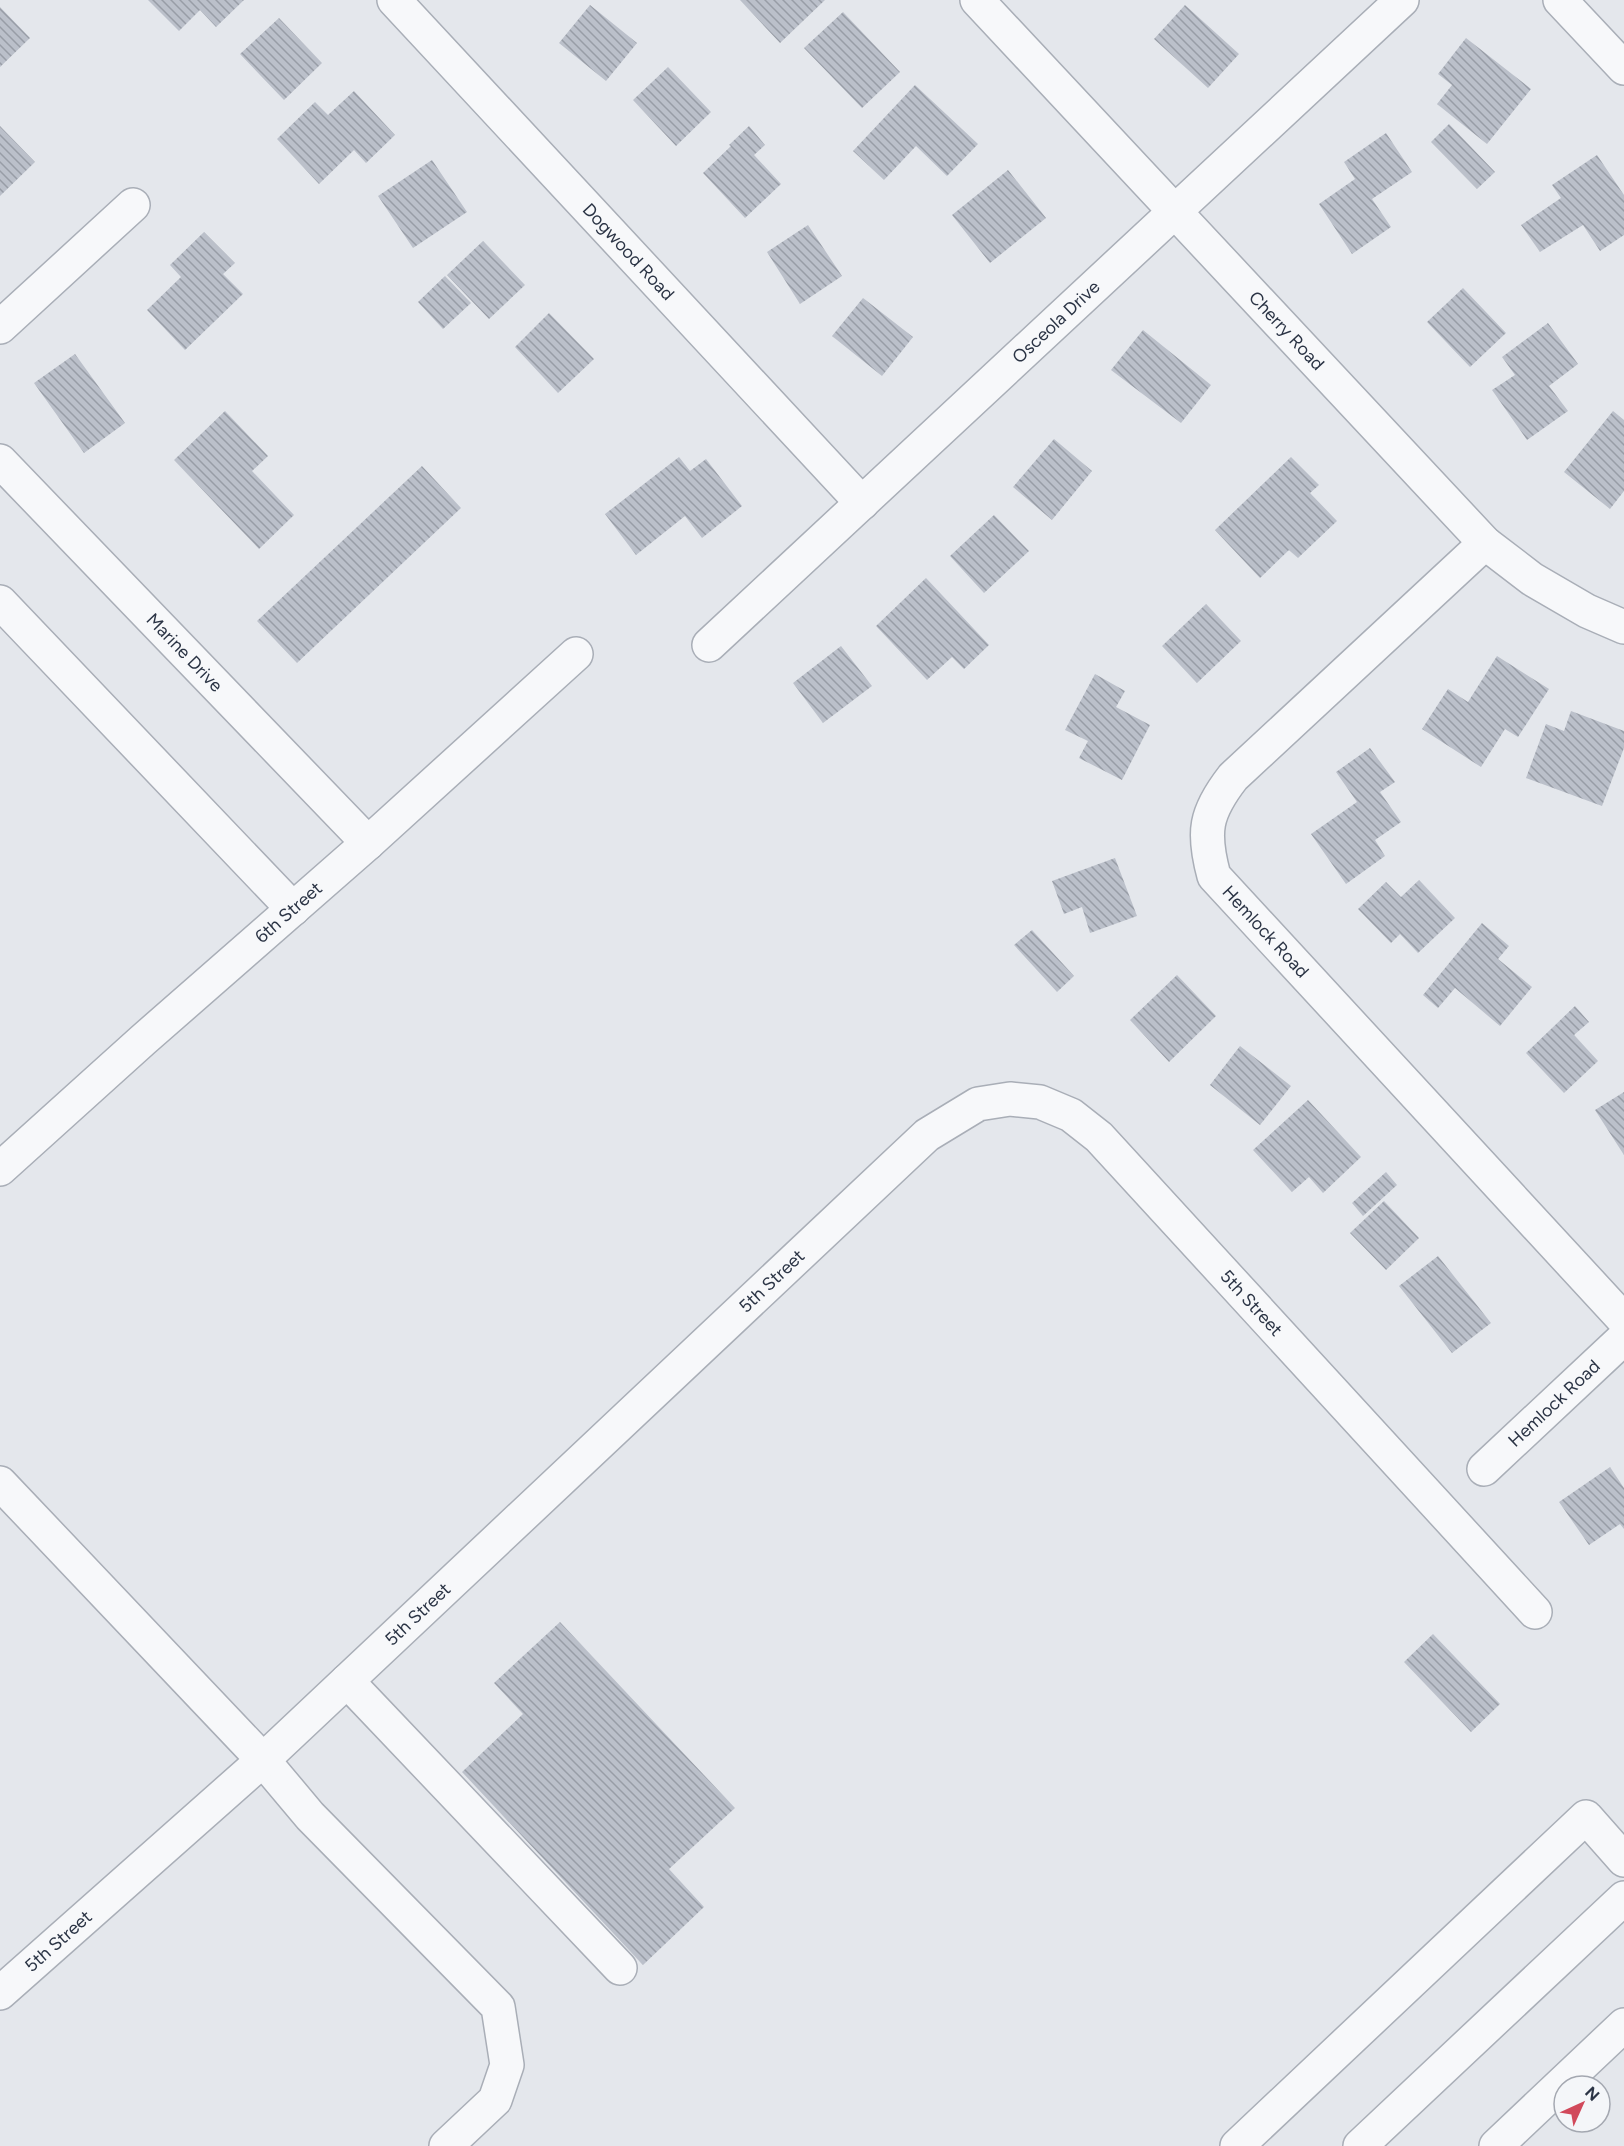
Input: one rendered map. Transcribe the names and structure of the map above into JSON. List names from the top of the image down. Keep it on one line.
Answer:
{"streets":{"street":["Dogwood Road","Osceola Drive","Cherry Road","Marine Drive","6th Street","Hemlock Road","5th Street"]},"crossings":[["Dogwood Road","Osceola Drive"],["Osceola Drive","Cherry Road"],["Cherry Road","Hemlock Road"],["Marine Drive","6th Street"]],"north":"top right"}
